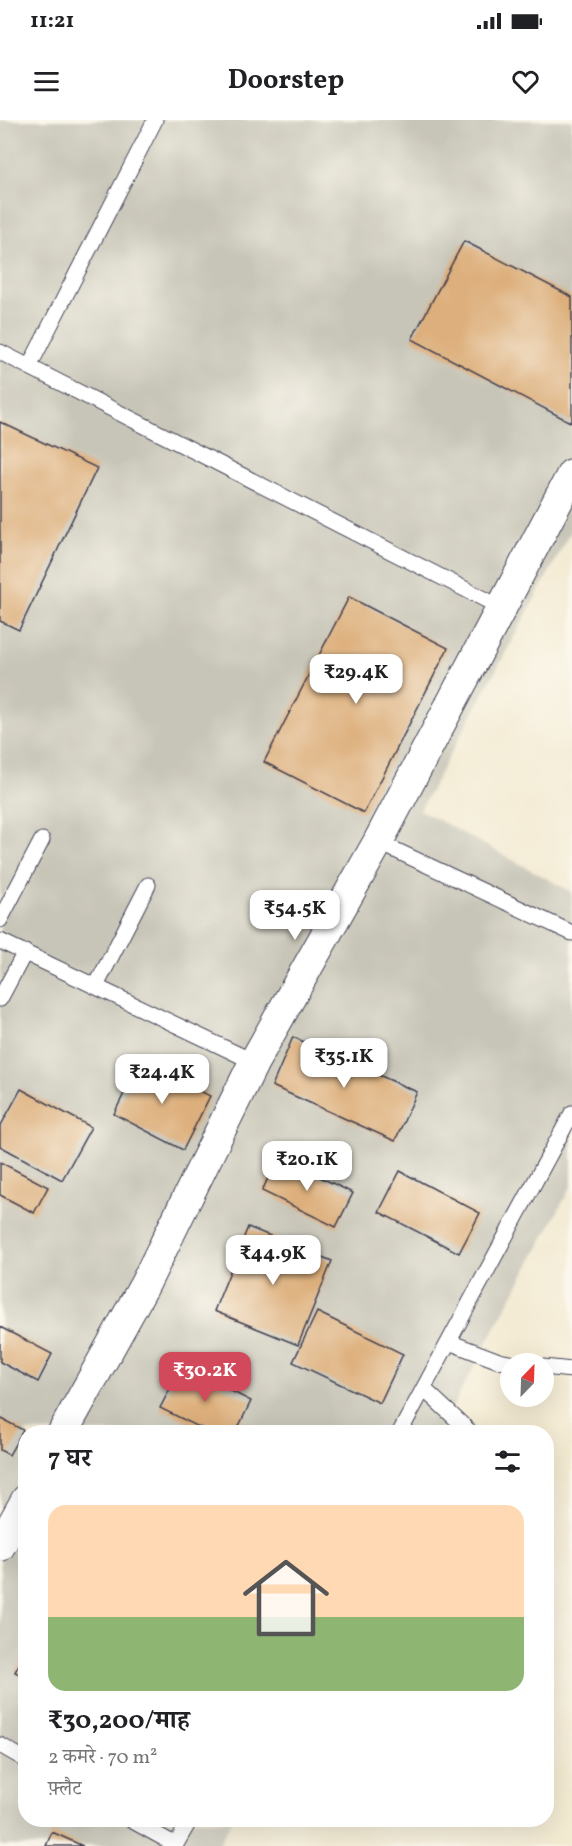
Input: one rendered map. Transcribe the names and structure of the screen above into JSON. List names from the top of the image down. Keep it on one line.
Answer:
{"north":"top right","page":{"status":"11:21","header":"Doorstep","price":["₹29.4K","₹54.5K","₹35.1K","₹24.4K","₹20.1K","₹44.9K","₹30.2K"],"heading":"7 घर","list":[{"name":"₹30,200/माह","note":"2 कमरे · 70 m² · फ़्लैट"}]}}
